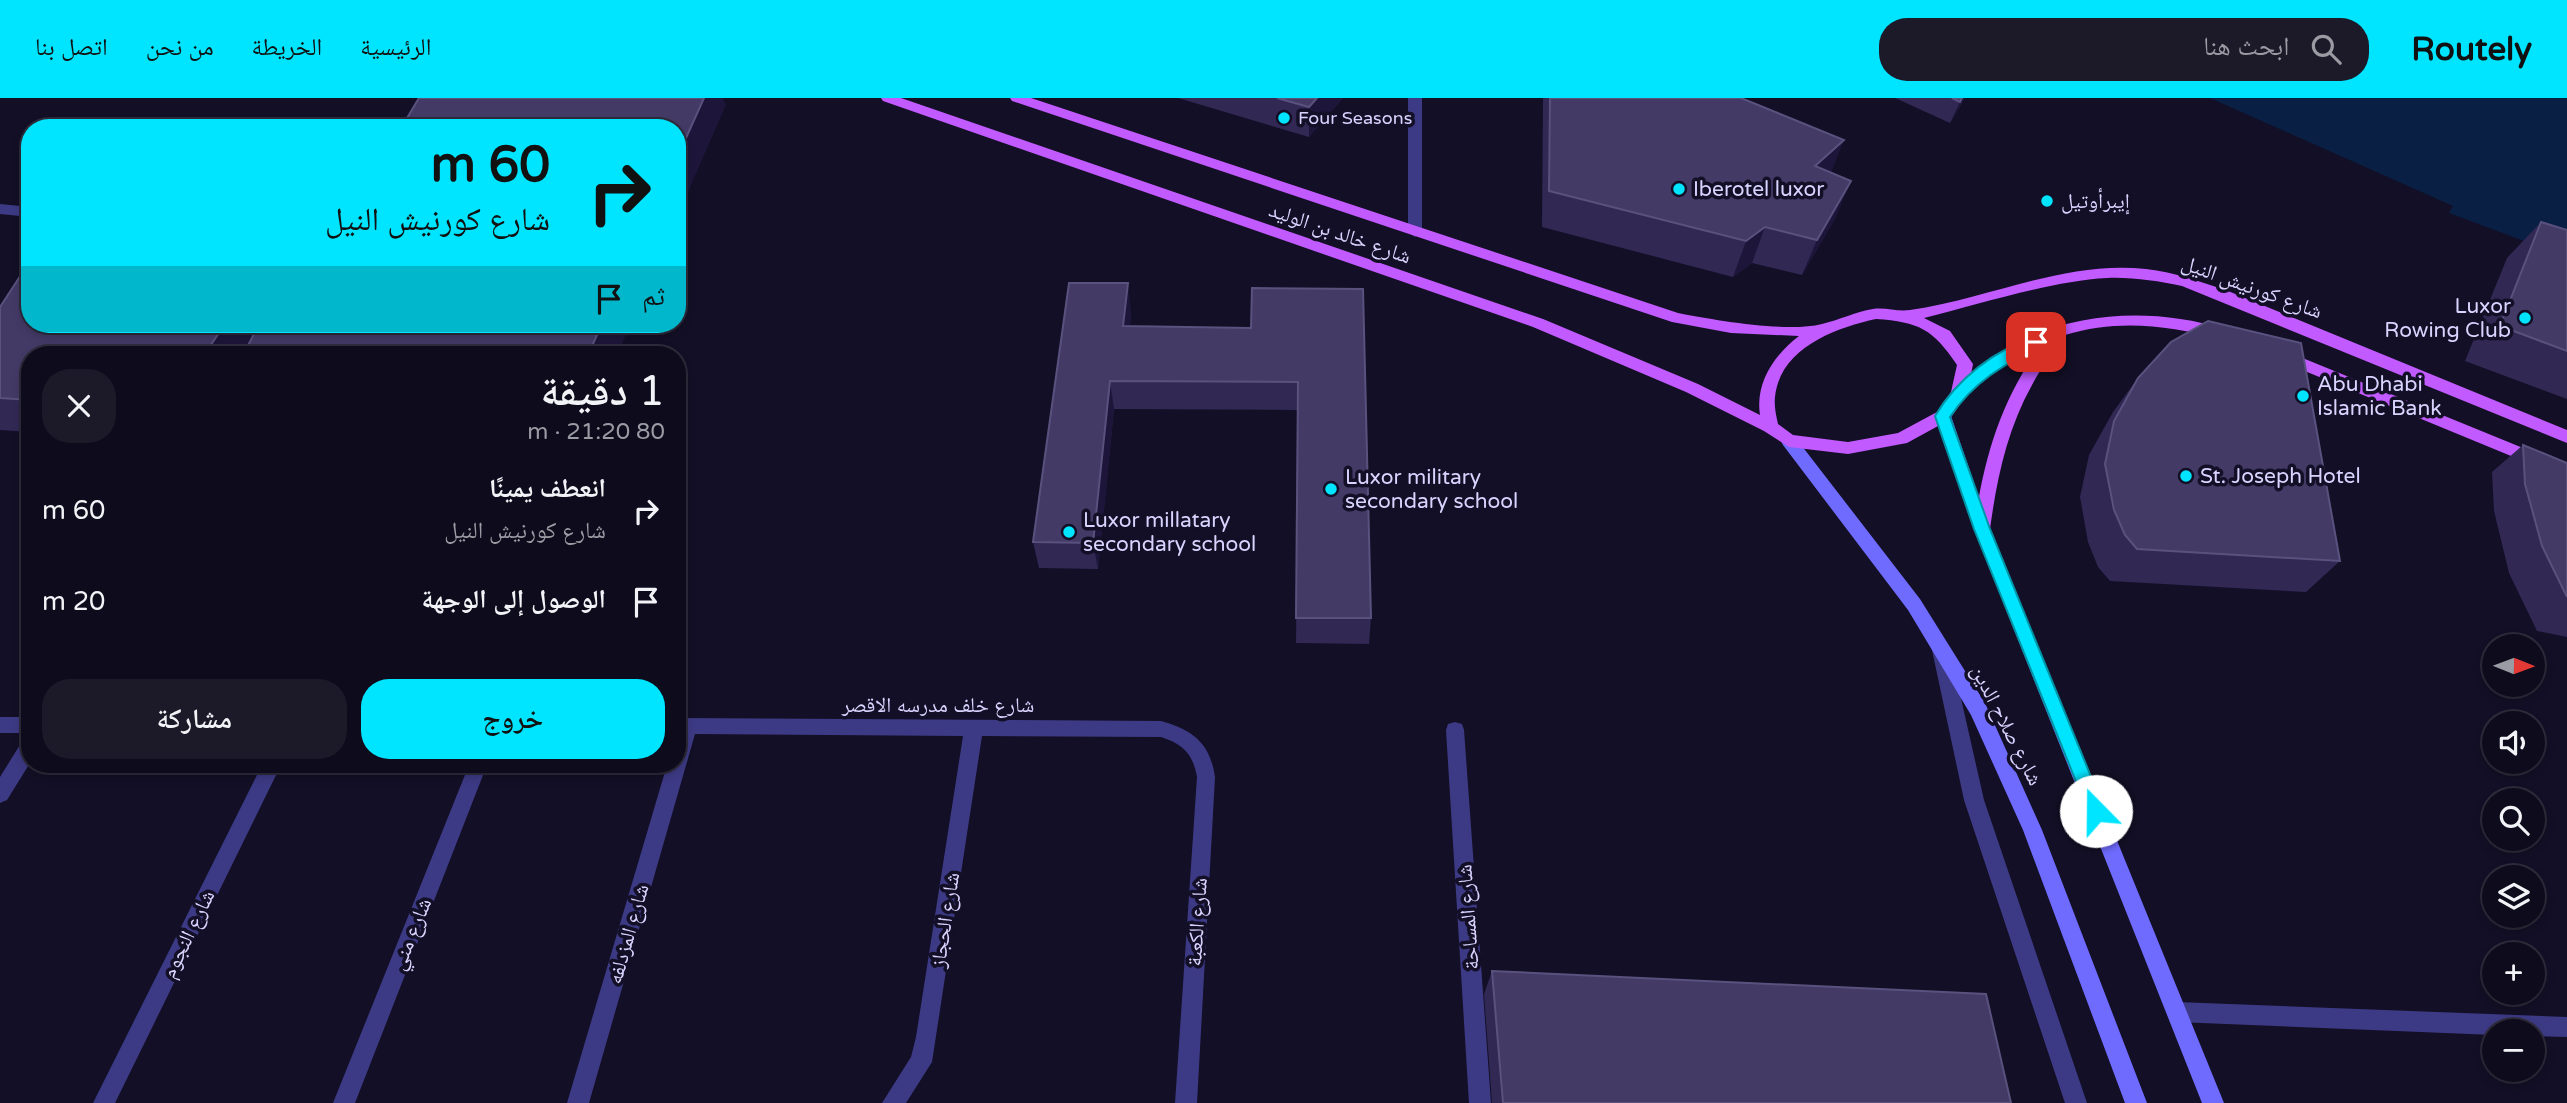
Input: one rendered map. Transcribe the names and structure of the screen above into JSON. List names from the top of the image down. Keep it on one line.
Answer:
{"streets":{"main road":["شارع خالد بن الوليد","شارع كورنيش النيل","شارع صلاح الدين"],"street":["شارع خلف مدرسه الاقصر","شارع المساحة","شارع الحجاز","شارع الكعبة","شارع النجوم","شارع مني","شارع المزدلفه"]},"crossings":[["شارع خالد بن الوليد","شارع كورنيش النيل"],["شارع خالد بن الوليد","شارع صلاح الدين"],["شارع كورنيش النيل","شارع صلاح الدين"],["شارع خلف مدرسه الاقصر","شارع الحجاز"],["شارع خلف مدرسه الاقصر","شارع الكعبة"]],"places":["Four Seasons","Iberotel luxor","إيبرأوتيل","Luxor Rowing Club","Abu Dhabi Islamic Bank","St. Joseph Hotel","Luxor military secondary school","Luxor millatary secondary school"],"north":"right","page":{"header":"Routely","search":"ابحث هنا","nav":["الرئيسية","الخريطة","من نحن","اتصل بنا"],"turn":["60 m","شارع كورنيش النيل"],"then":"ثم","heading":["1 دقيقة","80 m · 21:20"],"list":[{"name":"انعطف يمينًا","note":"شارع كورنيش النيل","value":"60 m"},{"name":"الوصول إلى الوجهة","value":"20 m"}],"map_buttons":["+","−"],"buttons":["خروج","مشاركة"]}}
